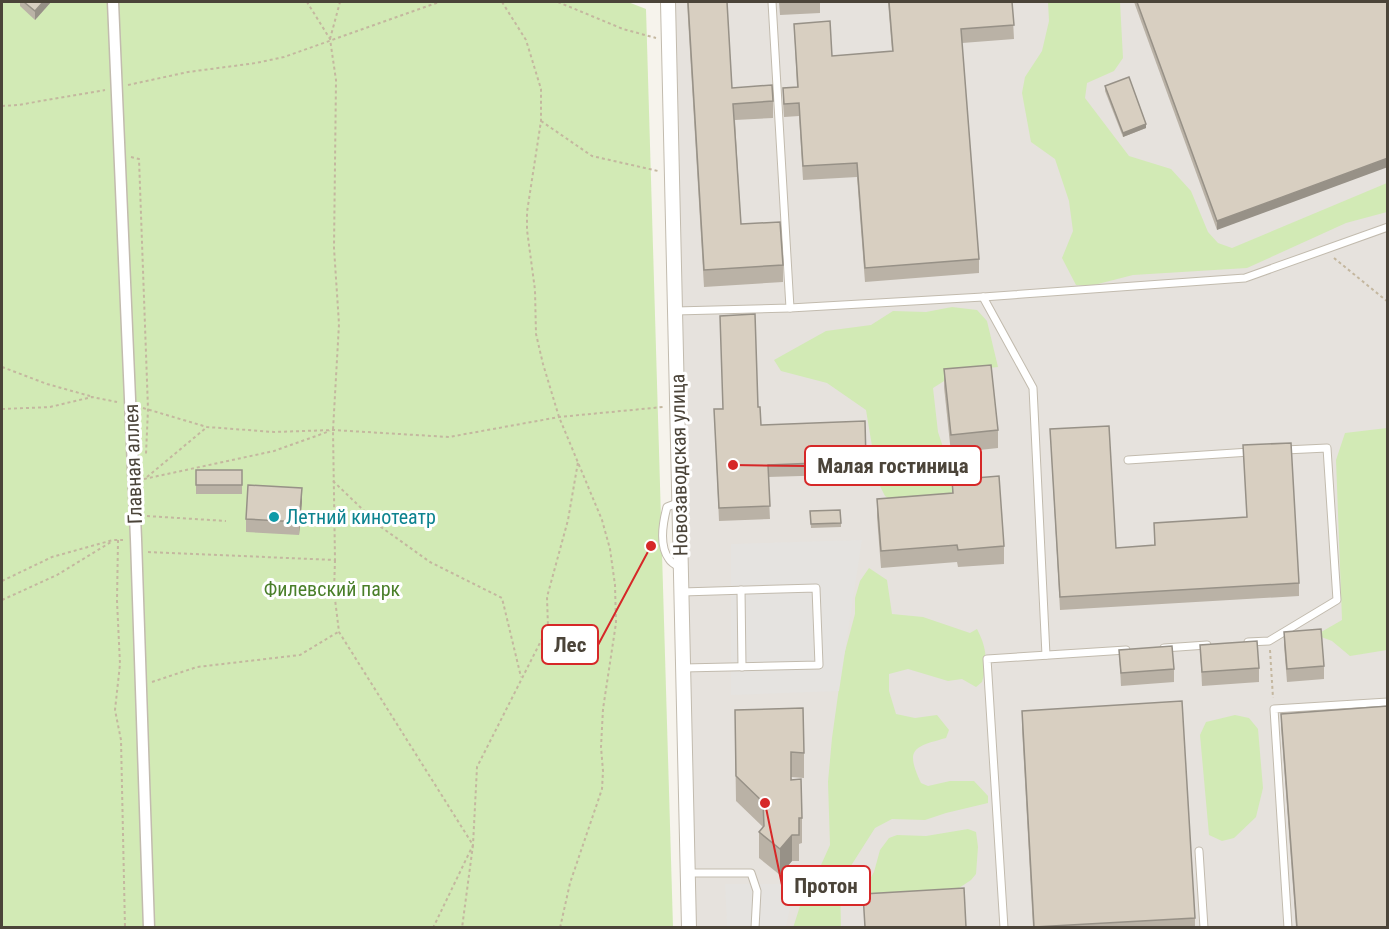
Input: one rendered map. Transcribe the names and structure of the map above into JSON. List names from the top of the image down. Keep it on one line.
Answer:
{"streets":{"street":["Главная аллея","Новозаводская улица"]},"parks":["Филевский парк"],"places":["Малая гостиница","Летний кинотеатр","Лес","Протон"]}
